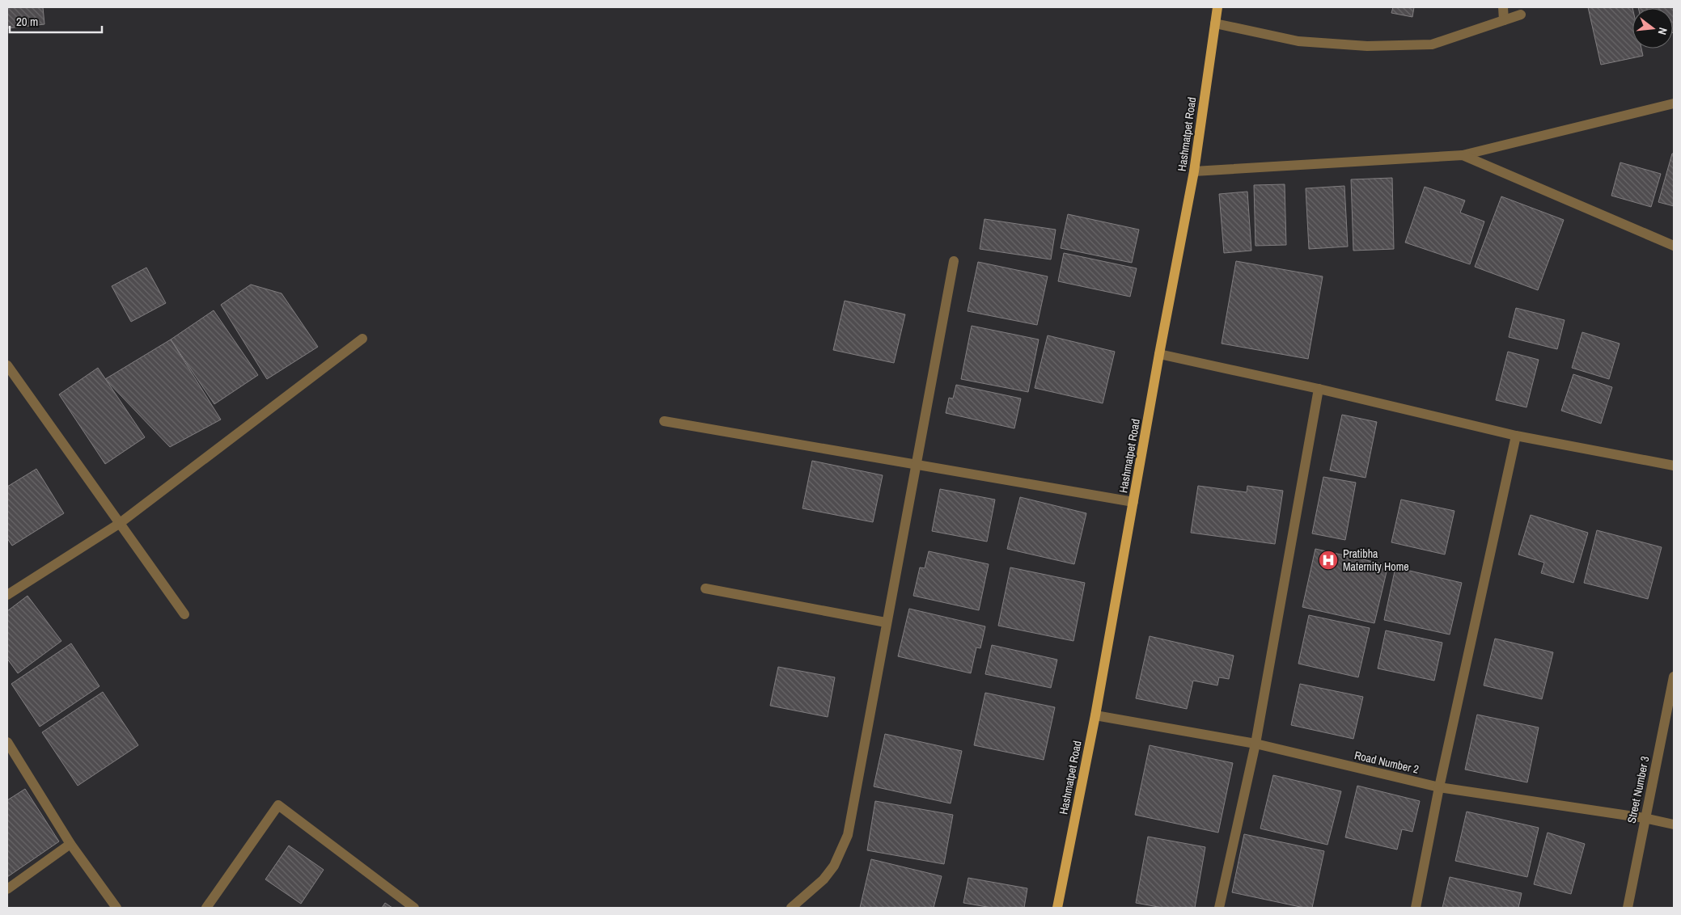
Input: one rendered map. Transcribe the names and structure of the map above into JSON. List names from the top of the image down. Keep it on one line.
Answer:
{"streets":{"main road":["Hashmatpet Road"],"street":["Road Number 2","Street Number 3"]},"crossings":[["Hashmatpet Road","Road Number 2"],["Road Number 2","Street Number 3"]],"places":{"hospital":["Pratibha Maternity Home"]},"scale_bar":"20 m","north":"right"}
